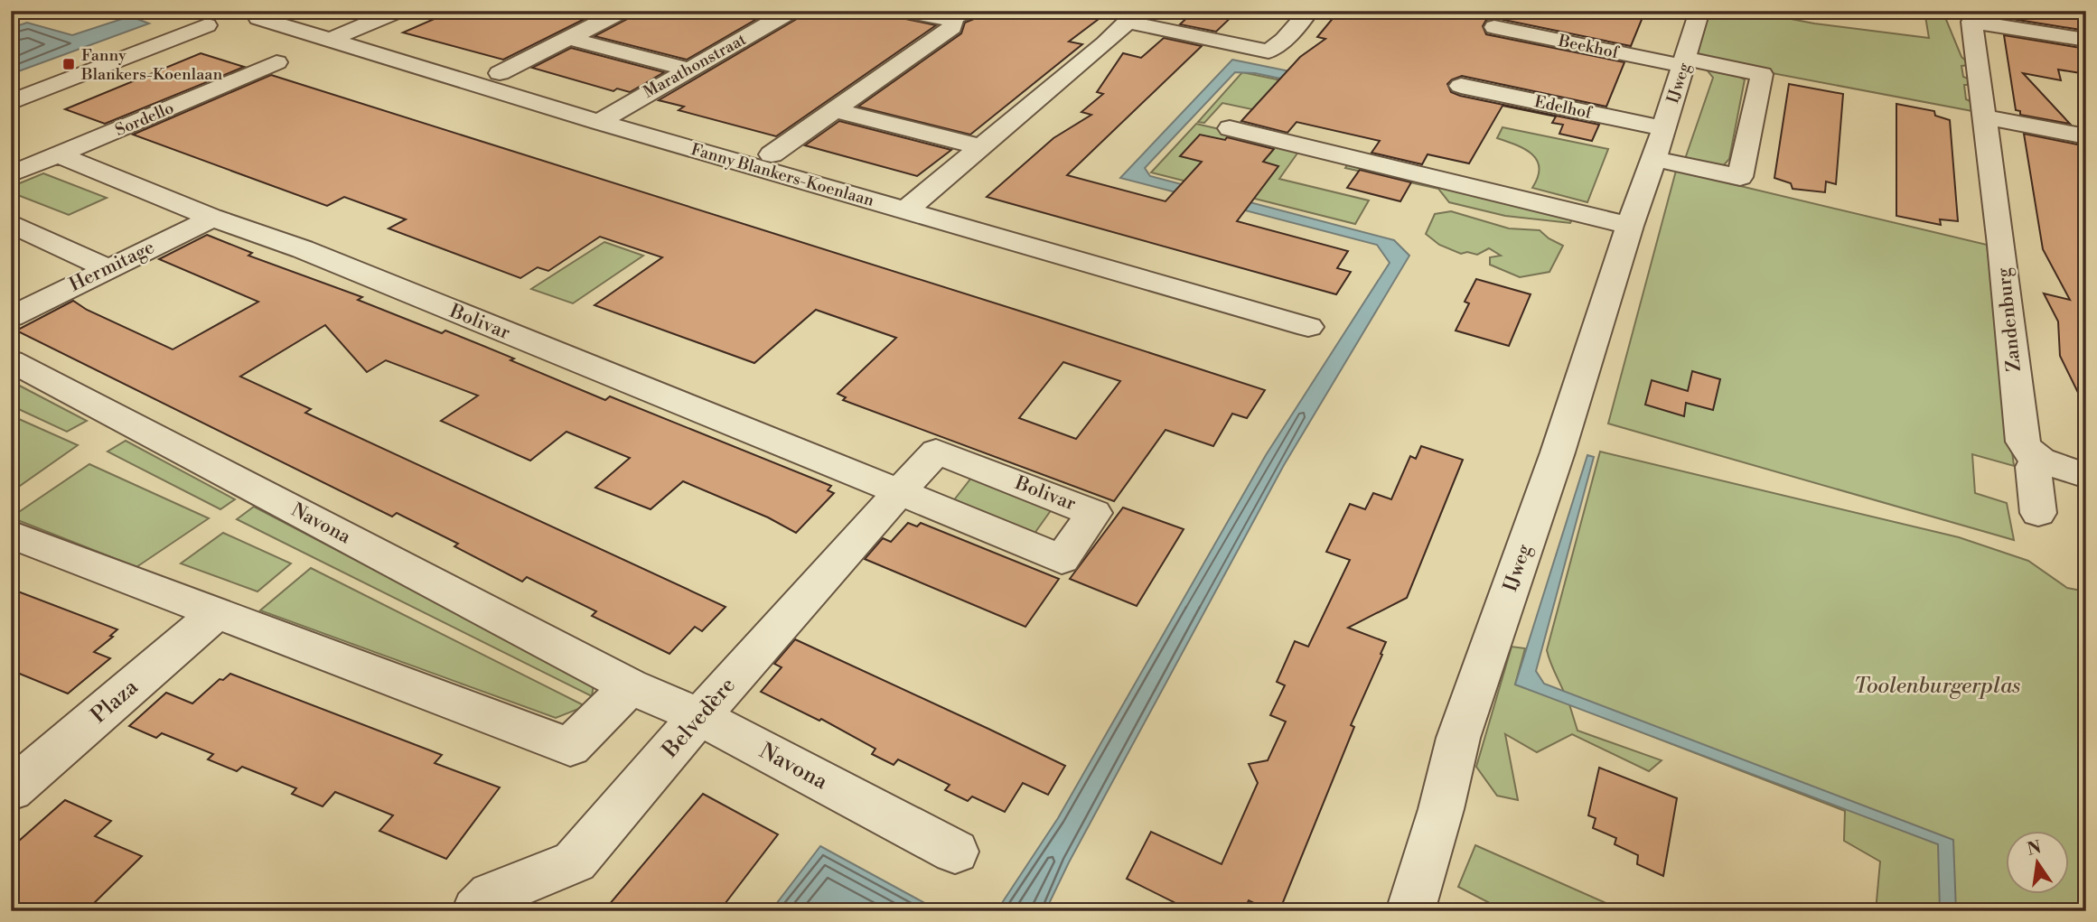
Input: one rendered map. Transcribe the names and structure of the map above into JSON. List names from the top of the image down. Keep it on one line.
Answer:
{"streets":{"street":["Beekhof","Marathonstraat","IJweg","Edelhof","Sordello","Fanny Blankers-Koenlaan","Hermitage","Zandenburg","Bolivar","Navona","Plaza","Belvedère"]},"crossings":[["Beekhof","IJweg"],["Beekhof","Edelhof"],["Marathonstraat","Fanny Blankers-Koenlaan"],["IJweg","Edelhof"],["Sordello","Bolivar"],["Hermitage","Bolivar"],["Bolivar","Belvedère"],["Navona","Belvedère"]],"parks":["Toolenburgerplas"],"places":{"transit":["Fanny Blankers-Koenlaan"]},"north":"top"}
